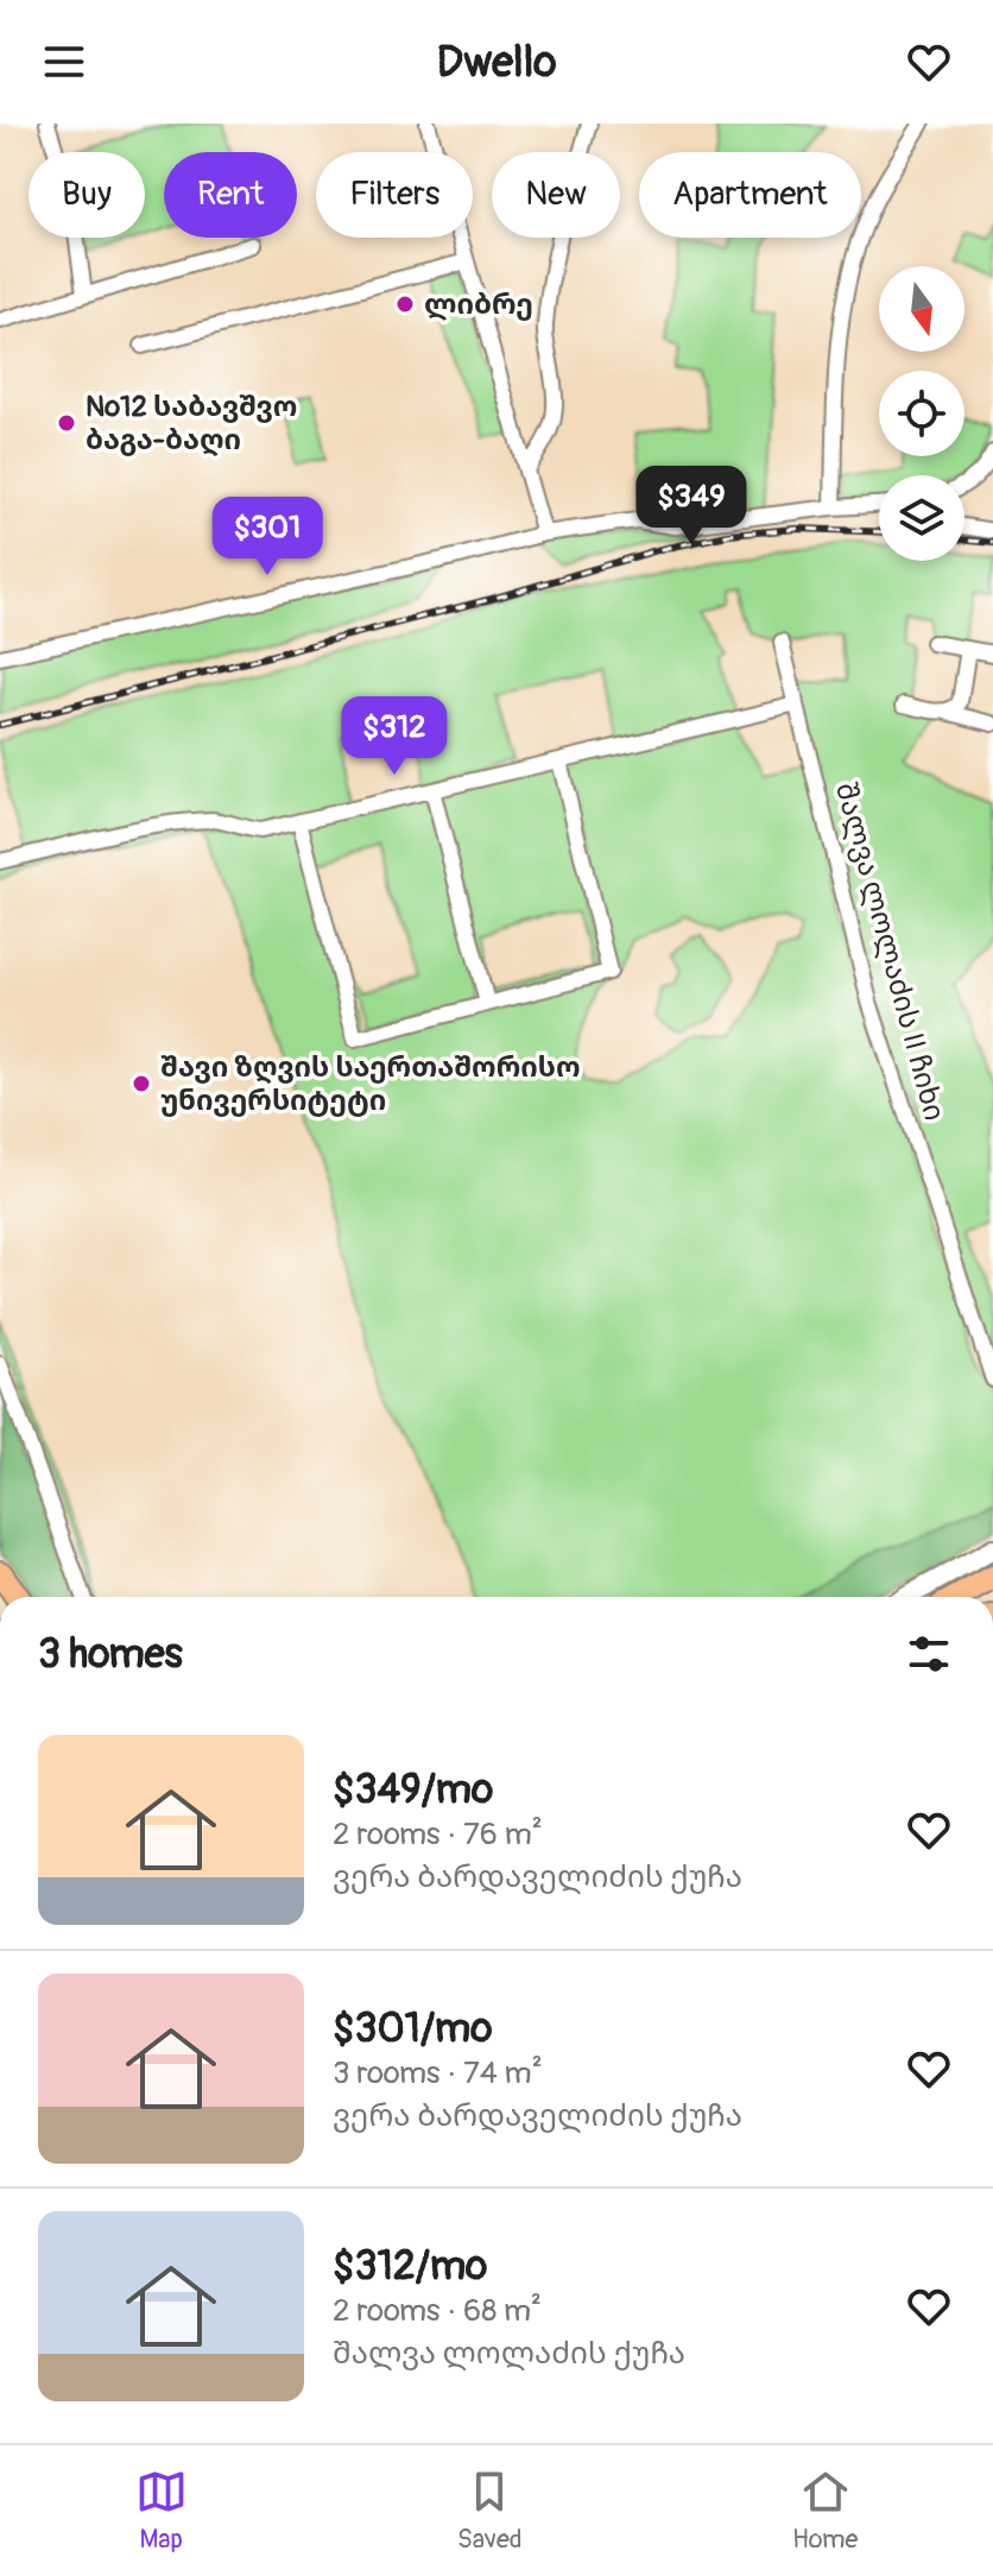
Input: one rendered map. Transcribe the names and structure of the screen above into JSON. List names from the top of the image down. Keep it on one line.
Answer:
{"streets":{"street":["შალვა ლოლაძის II ჩიხი"]},"places":["ლიბრე","№12 საბავშვო ბაგა-ბაღი","შავი ზღვის საერთაშორისო უნივერსიტეტი"],"north":"bottom","page":{"header":"Dwello","chip":["Buy","Rent","Filters","New","Apartment"],"price":["$349","$301","$312"],"heading":"3 homes","list":[{"name":"$349/mo","note":"2 rooms · 76 m² · ვერა ბარდაველიძის ქუჩა"},{"name":"$301/mo","note":"3 rooms · 74 m² · ვერა ბარდაველიძის ქუჩა"},{"name":"$312/mo","note":"2 rooms · 68 m² · შალვა ლოლაძის ქუჩა"}],"tabs":["Map","Saved","Home"]}}
